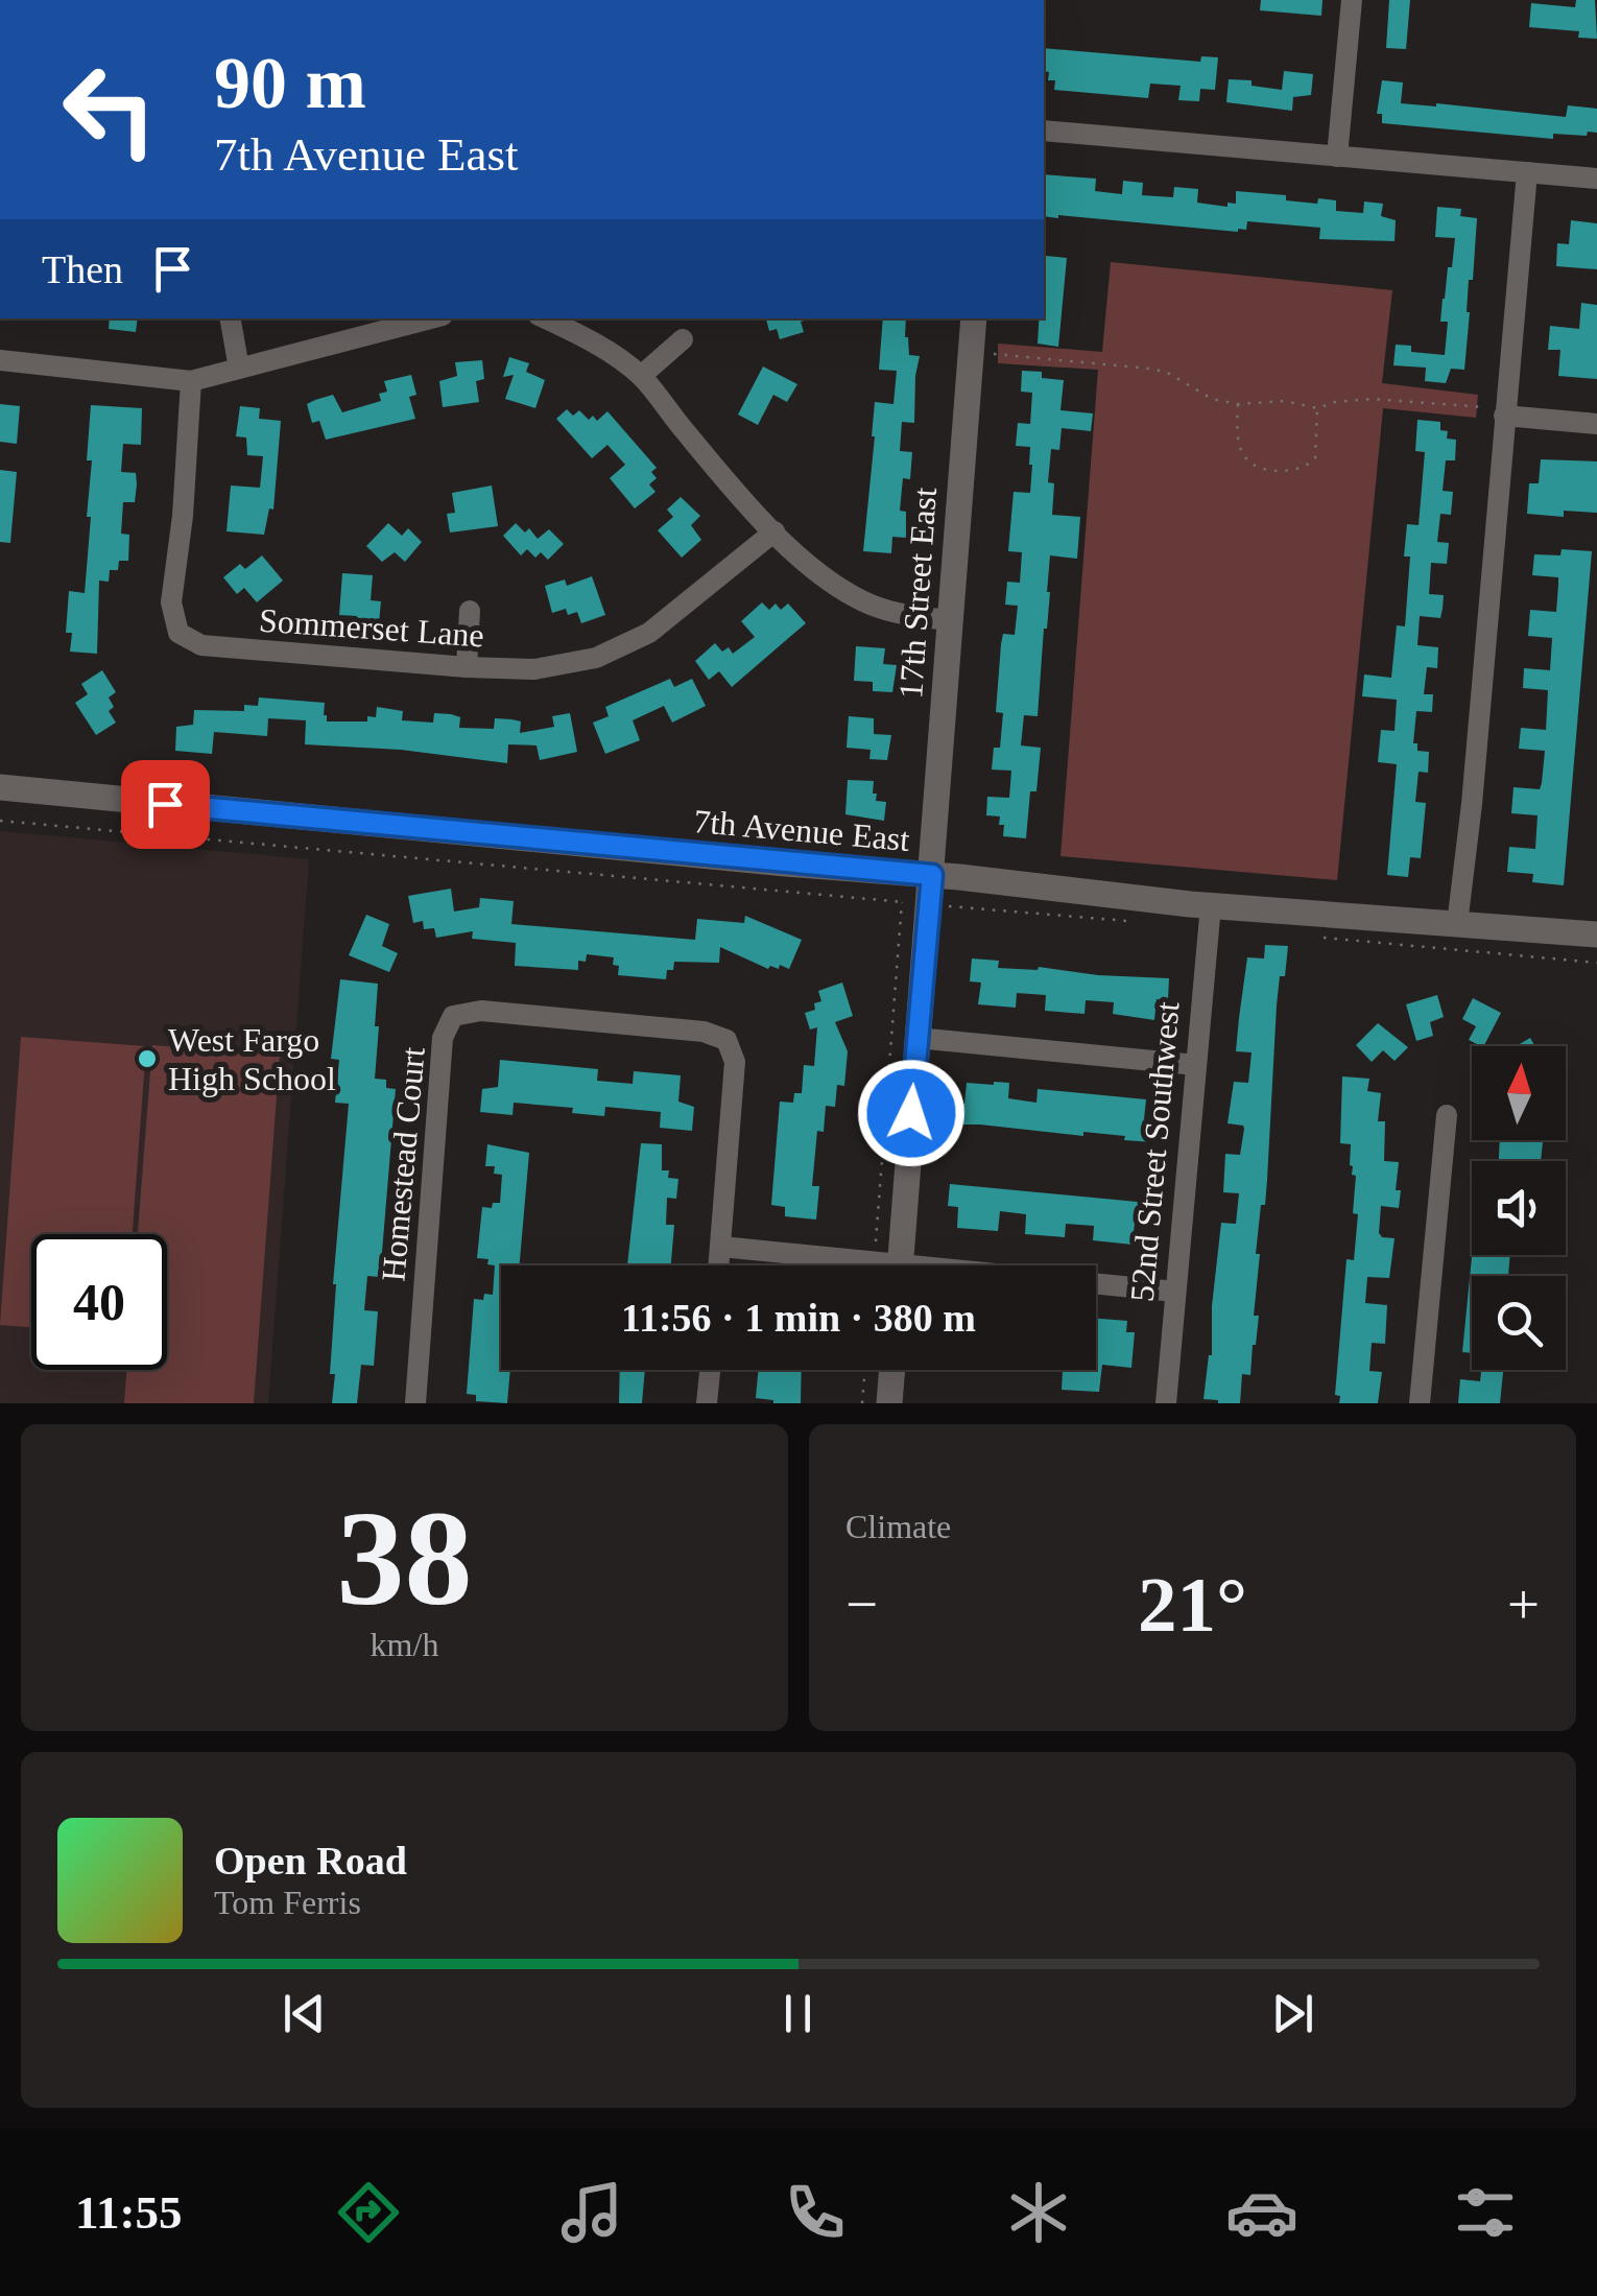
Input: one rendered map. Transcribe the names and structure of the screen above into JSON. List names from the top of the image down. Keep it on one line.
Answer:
{"streets":{"street":["17th Street East","Sommerset Lane","7th Avenue East","52nd Street Southwest","Homestead Court"]},"crossings":[["17th Street East","7th Avenue East"],["7th Avenue East","52nd Street Southwest"]],"places":["West Fargo High School"],"north":"top","page":{"turn":["90 m","7th Avenue East"],"then":"Then","limit":"40","trip":"11:56 · 1 min · 380 m","tile":[["38","km/h"],"Climate"],"heat":["−","21°","+"],"song":["Open Road","Tom Ferris"],"tabs":"11:55"}}
